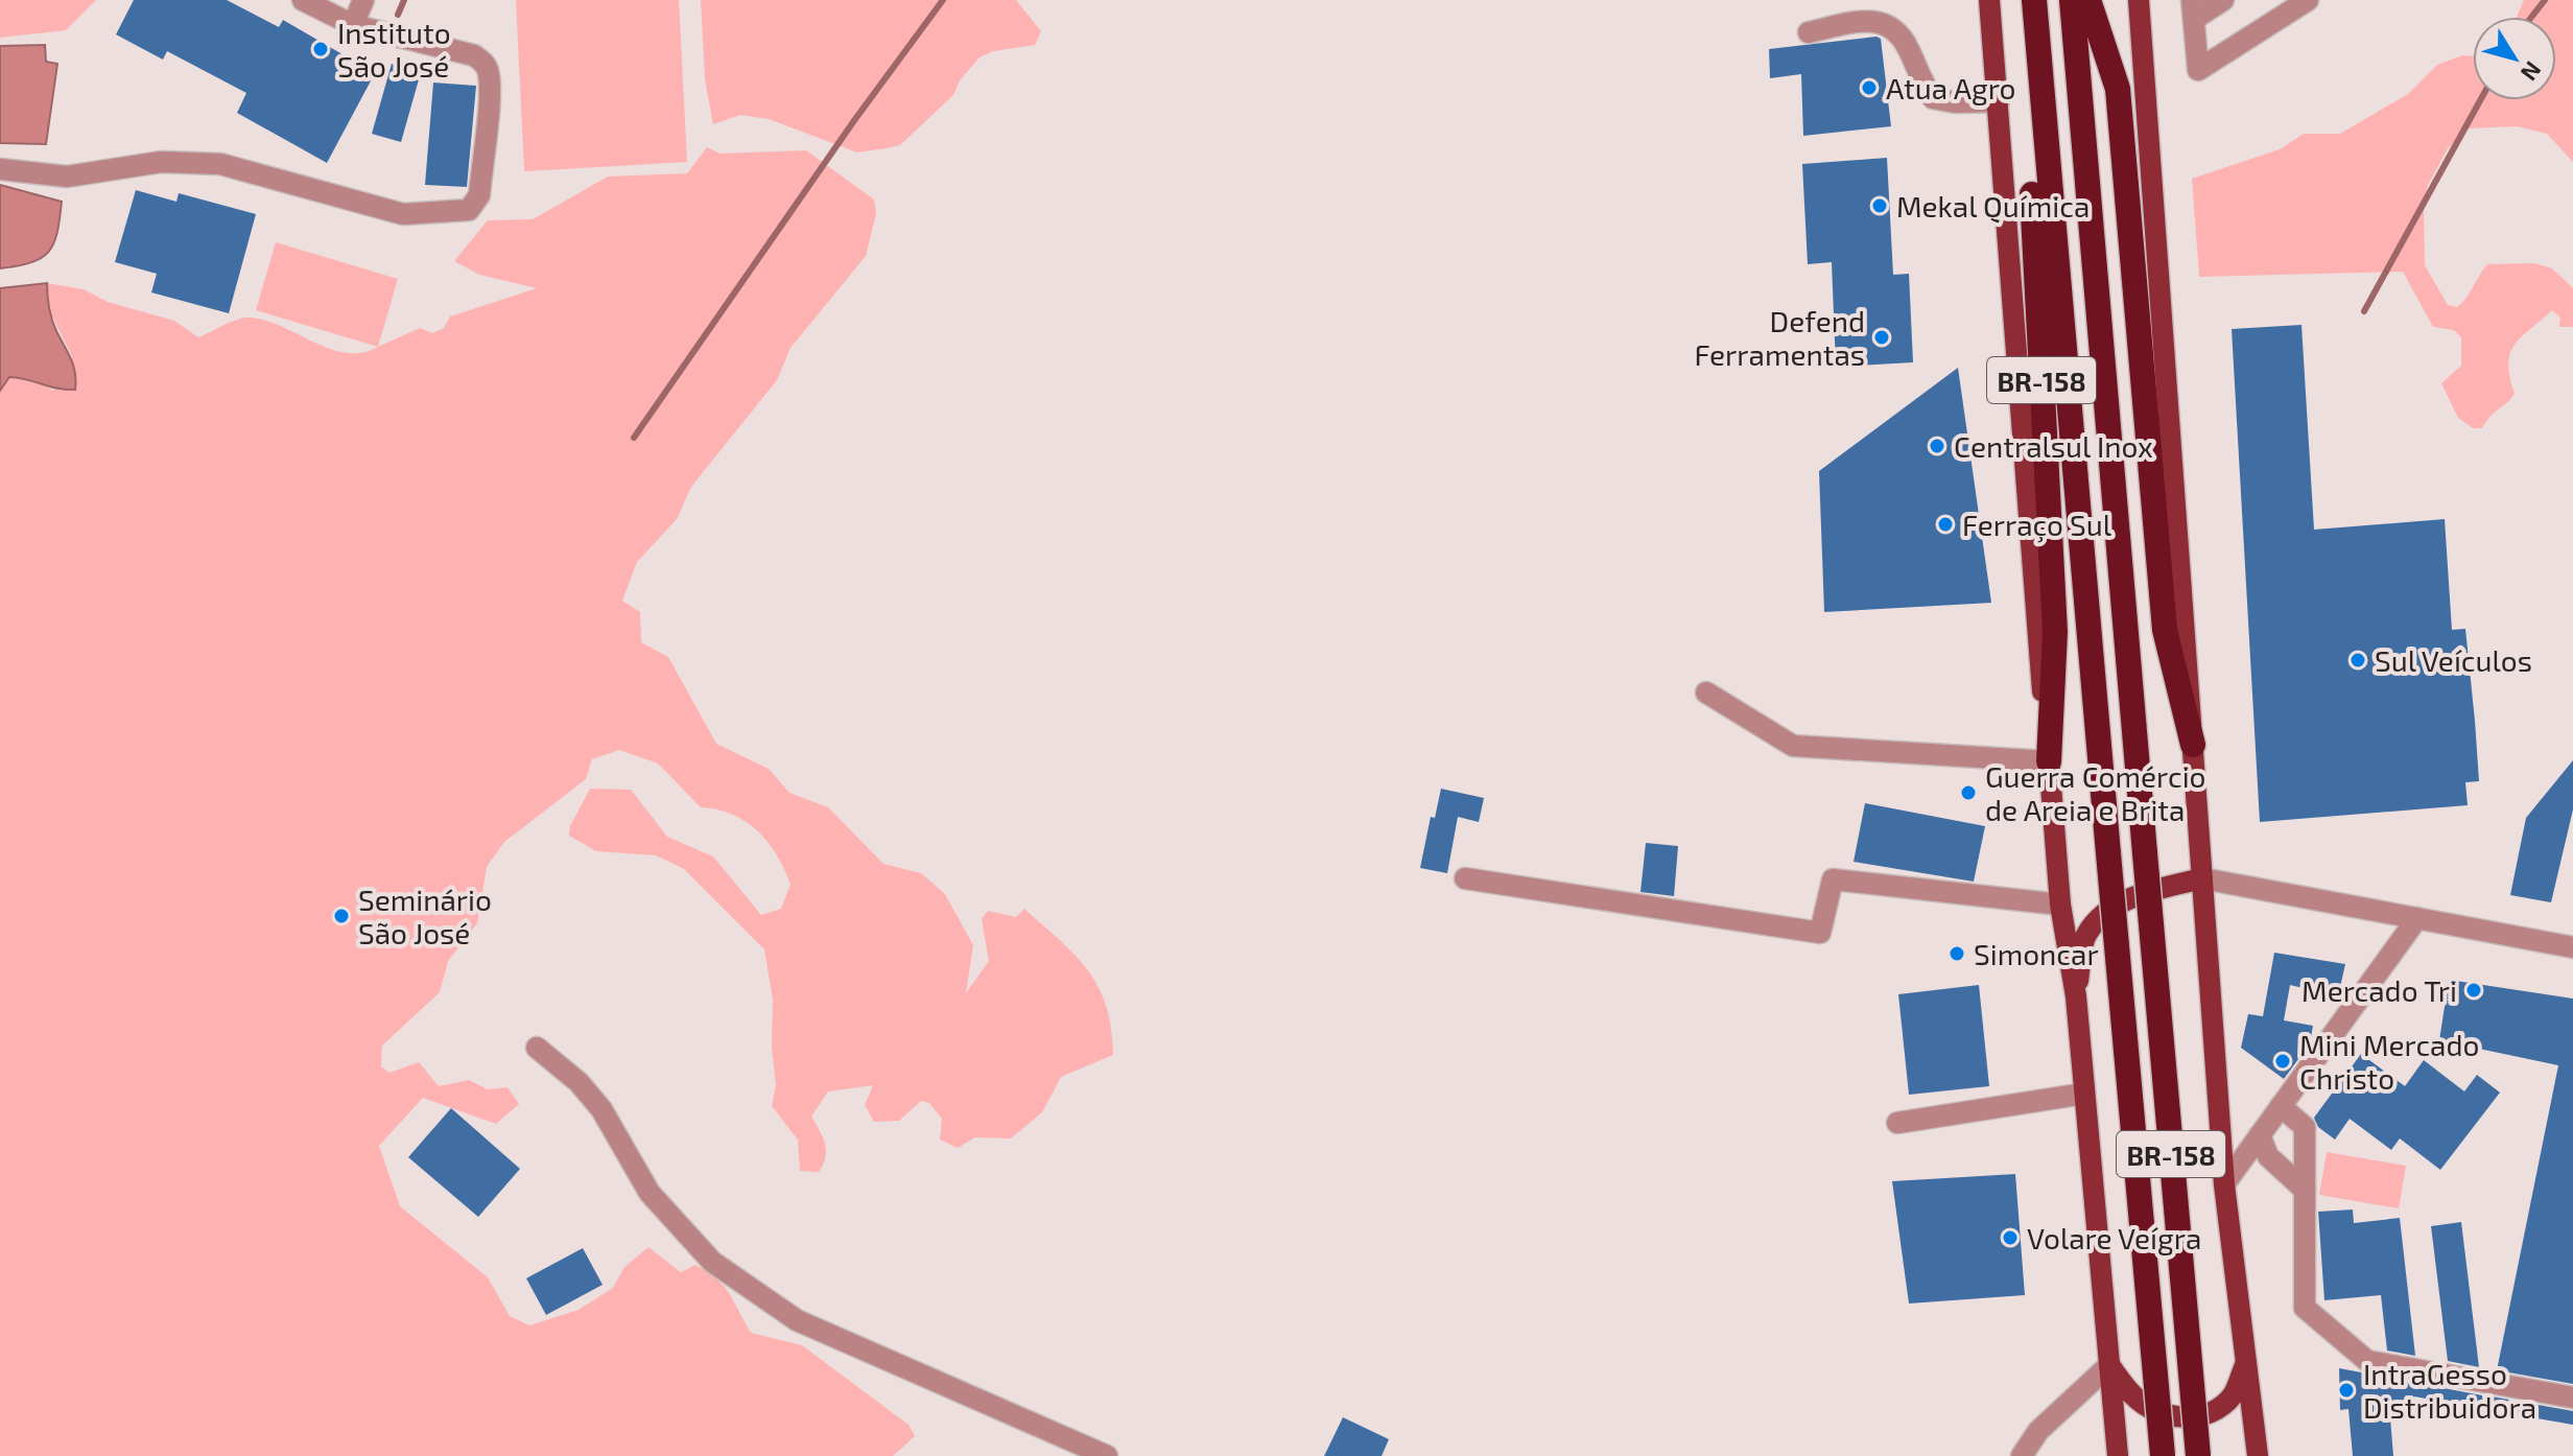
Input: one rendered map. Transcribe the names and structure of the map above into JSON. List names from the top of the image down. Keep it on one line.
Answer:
{"streets":{"highway":["BR-158"]},"places":["Instituto São José","Atua Agro","Mekal Química","Defend Ferramentas","Centralsul Inox","Ferraço Sul","Sul Veículos","Guerra Comércio de Areia e Brita","Seminário São José","Simoncar","Mercado Tri","Mini Mercado Christo","Volare Veígra","IntraGesso Distribuidora"],"north":"bottom right"}
